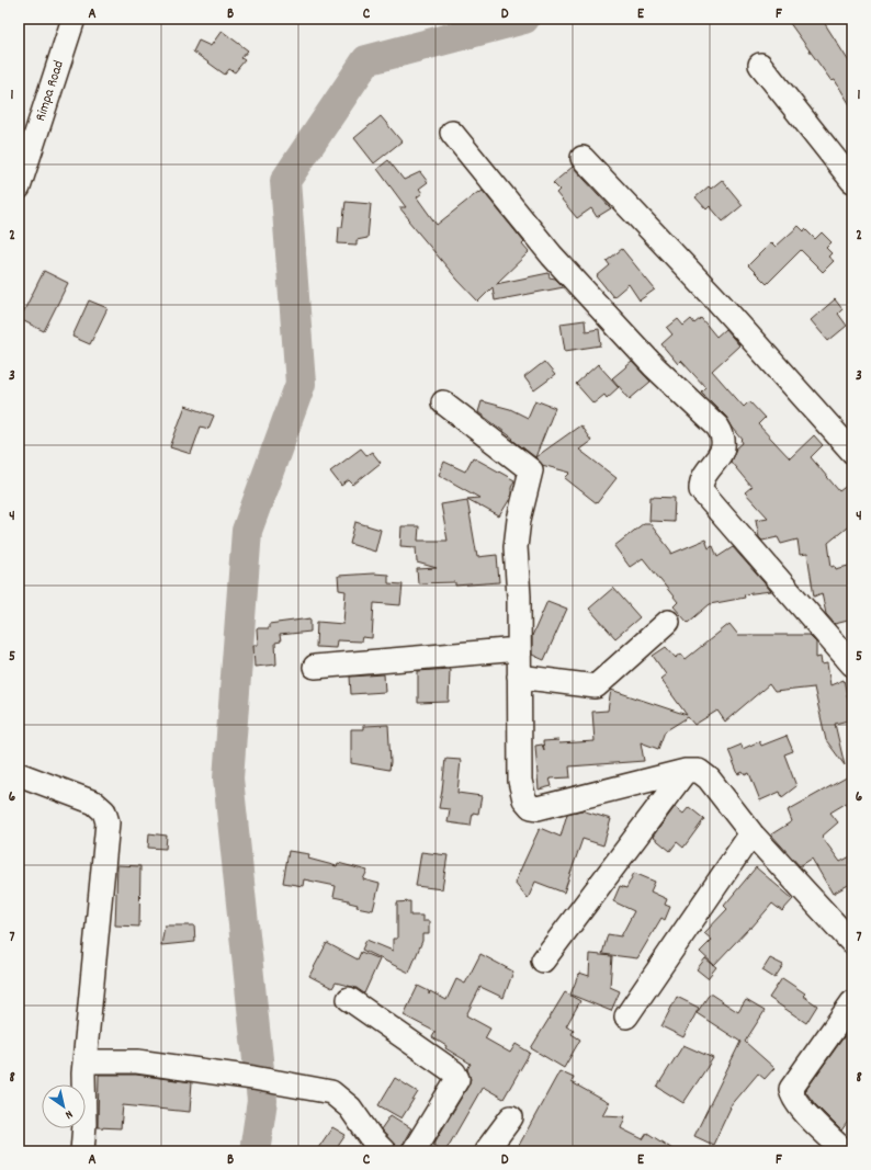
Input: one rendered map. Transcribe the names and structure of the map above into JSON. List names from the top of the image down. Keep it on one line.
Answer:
{"streets":{"street":["Rimpa Road"]},"north":"bottom right","grid":{"columns":["A","B","C","D","E","F"],"rows":["1","2","3","4","5","6","7","8"]}}
